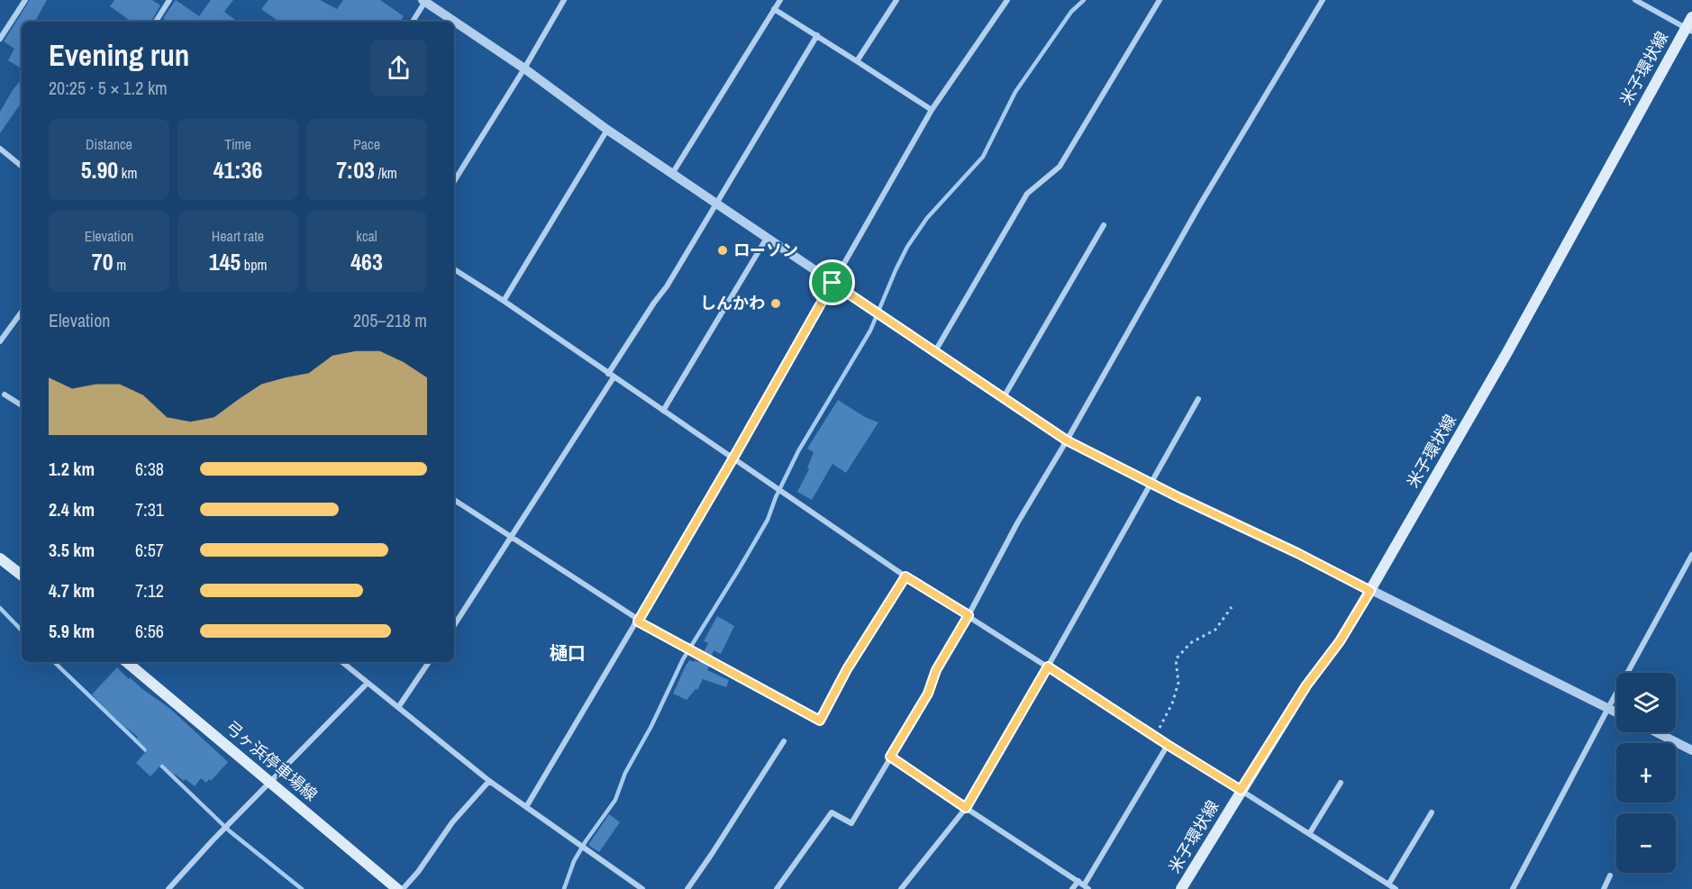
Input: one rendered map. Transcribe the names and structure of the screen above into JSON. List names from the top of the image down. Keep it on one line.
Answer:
{"streets":{"main road":["米子環状線","弓ヶ浜停車場線"]},"districts":["樋口"],"places":["ローソン","しんかわ"],"page":{"heading":["Evening run","20:25 · 5 × 1.2 km"],"stats":[["Distance","5.90 km"],["Time","41:36"],["Pace","7:03 /km"],["Elevation","70 m"],["Heart rate","145 bpm"],["kcal","463"]],"chart":["Elevation","205–218 m"],"list":[{"name":"1.2 km","note":"6:38"},{"name":"2.4 km","note":"7:31"},{"name":"3.5 km","note":"6:57"},{"name":"4.7 km","note":"7:12"},{"name":"5.9 km","note":"6:56"}],"map_buttons":["+","−"]}}
